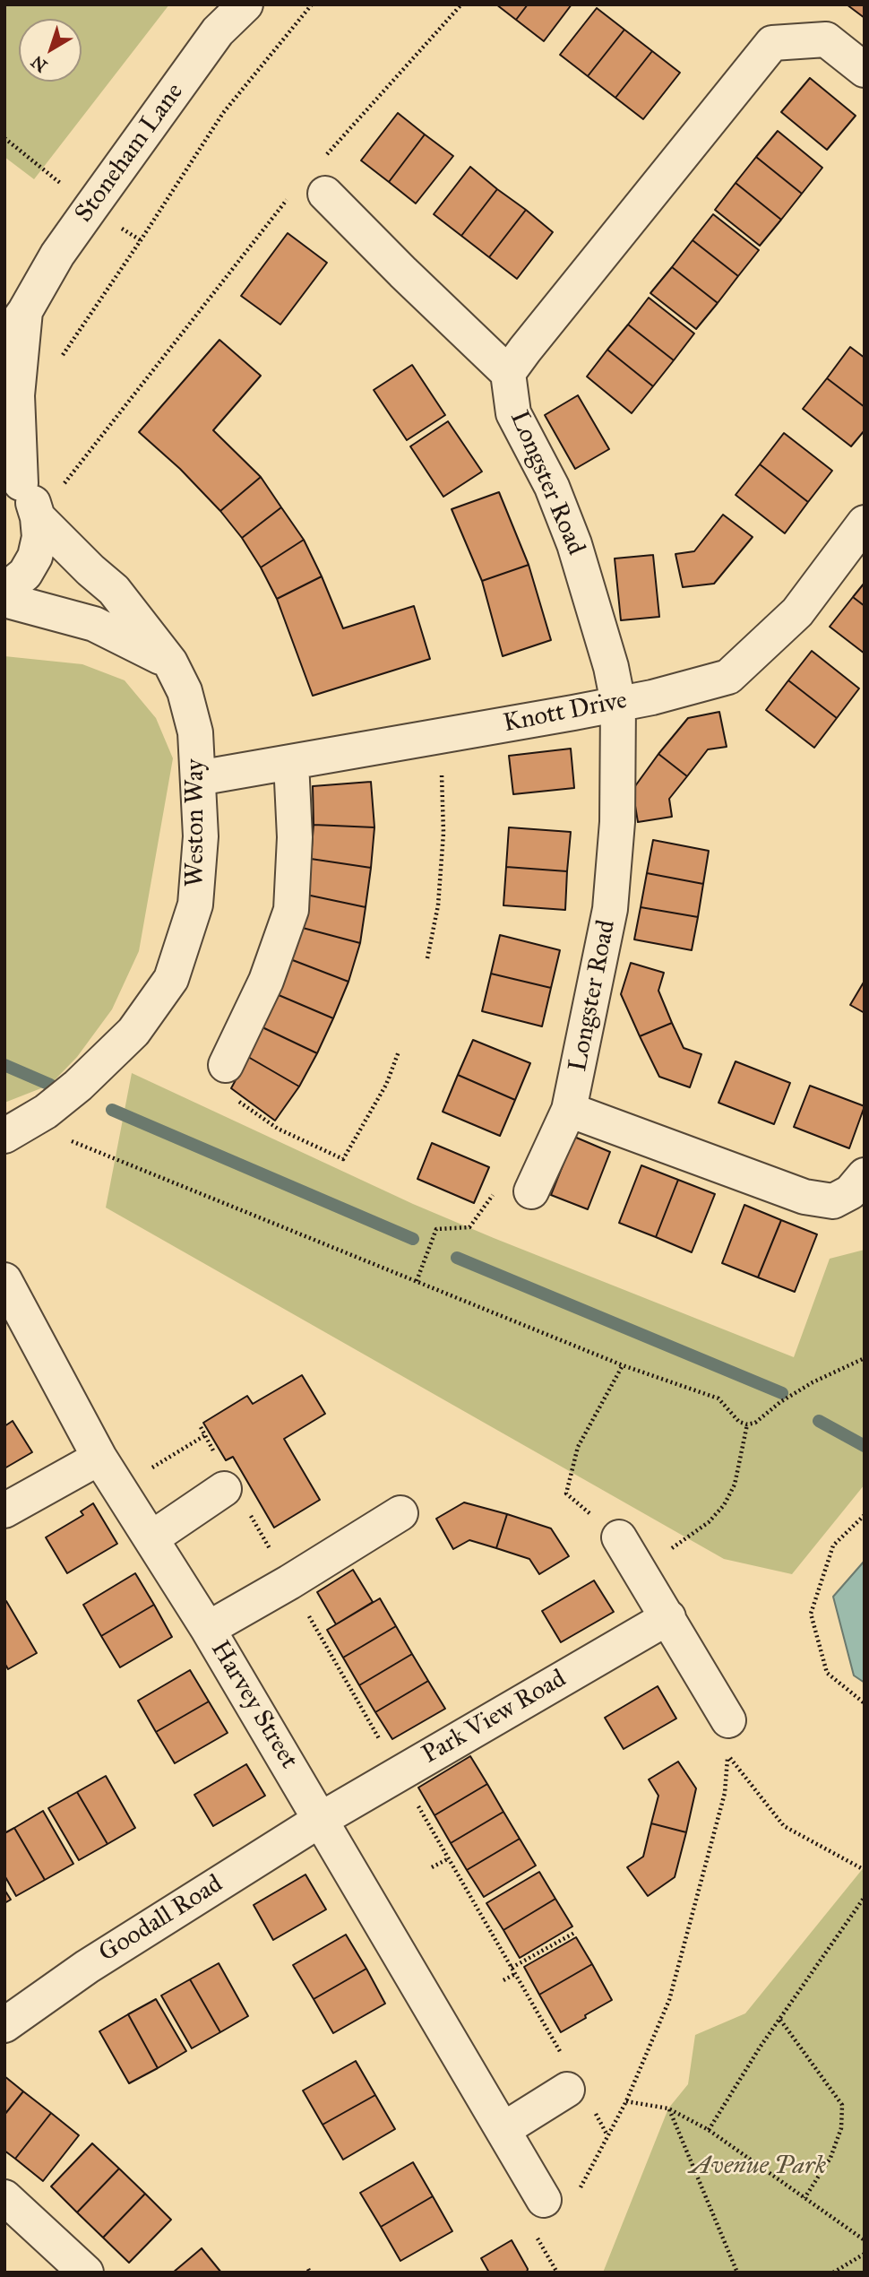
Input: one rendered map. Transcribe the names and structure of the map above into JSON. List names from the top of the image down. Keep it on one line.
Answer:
{"streets":{"street":["Stoneham Lane","Longster Road","Knott Drive","Weston Way","Harvey Street","Park View Road","Goodall Road"]},"crossings":[["Longster Road","Knott Drive"],["Knott Drive","Weston Way"],["Harvey Street","Park View Road"],["Harvey Street","Goodall Road"],["Park View Road","Goodall Road"]],"parks":["Avenue Park"],"north":"bottom left"}
